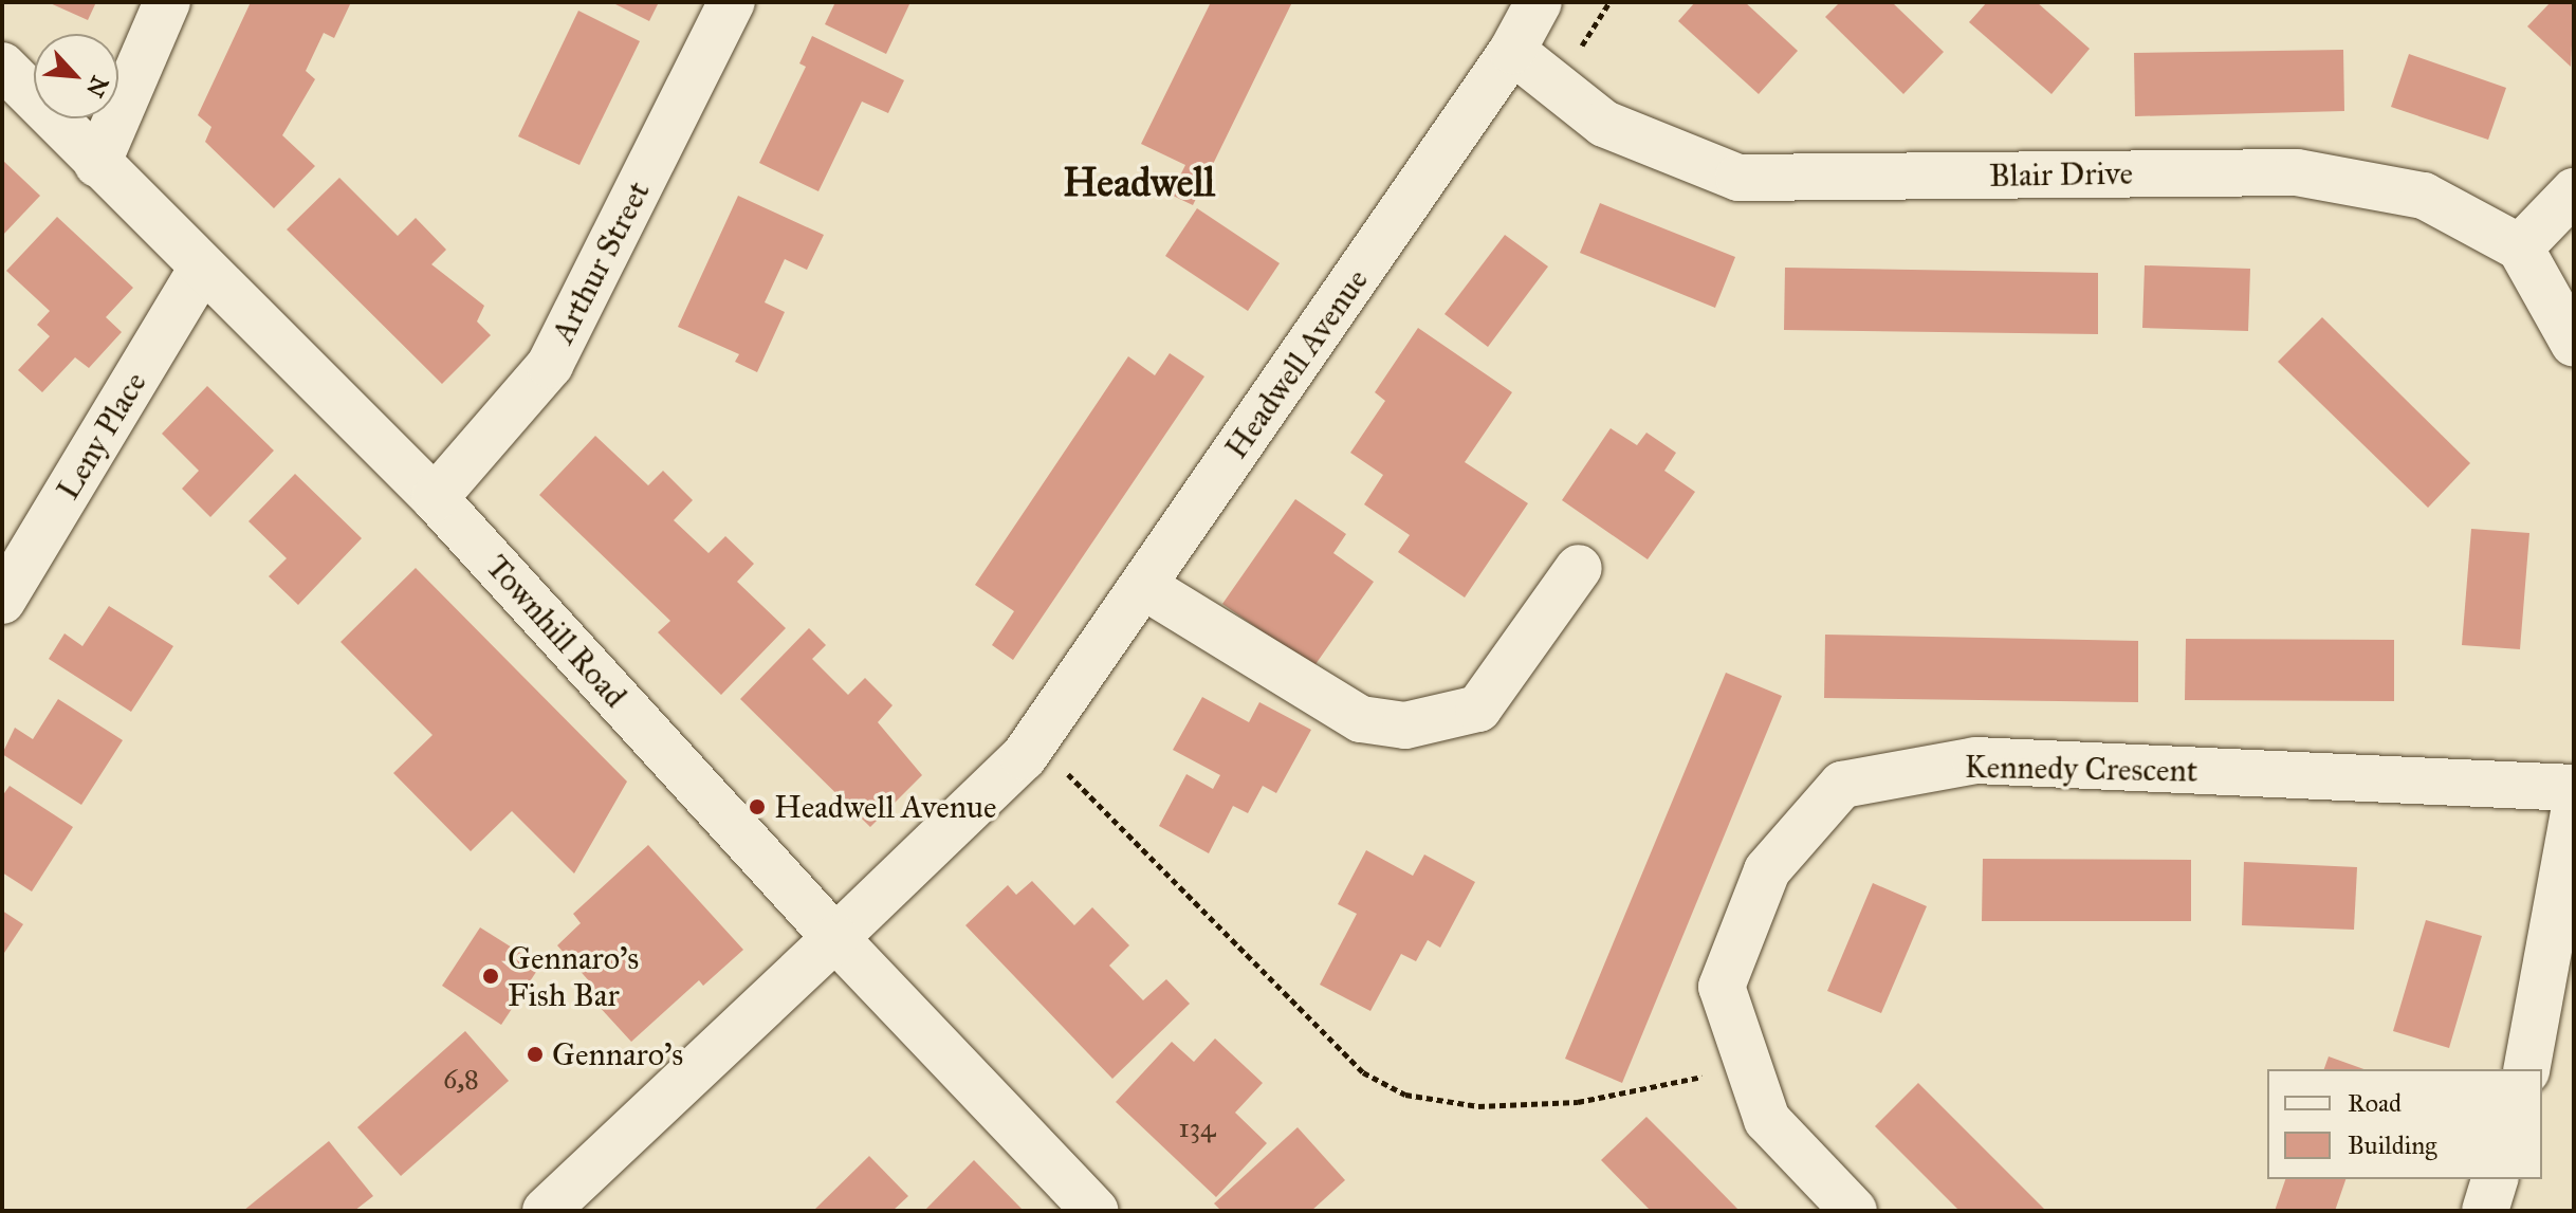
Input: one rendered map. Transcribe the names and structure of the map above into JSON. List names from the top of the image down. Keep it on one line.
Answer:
{"streets":{"street":["Blair Drive","Arthur Street","Headwell Avenue","Leny Place","Townhill Road","Kennedy Crescent"]},"crossings":[["Blair Drive","Headwell Avenue"],["Arthur Street","Townhill Road"],["Headwell Avenue","Townhill Road"],["Leny Place","Townhill Road"]],"districts":["Headwell"],"places":["Headwell Avenue","Gennaro's Fish Bar","Gennaro's"],"house_numbers":["6,8","134"],"legend":["Road","Building"],"north":"bottom right"}
